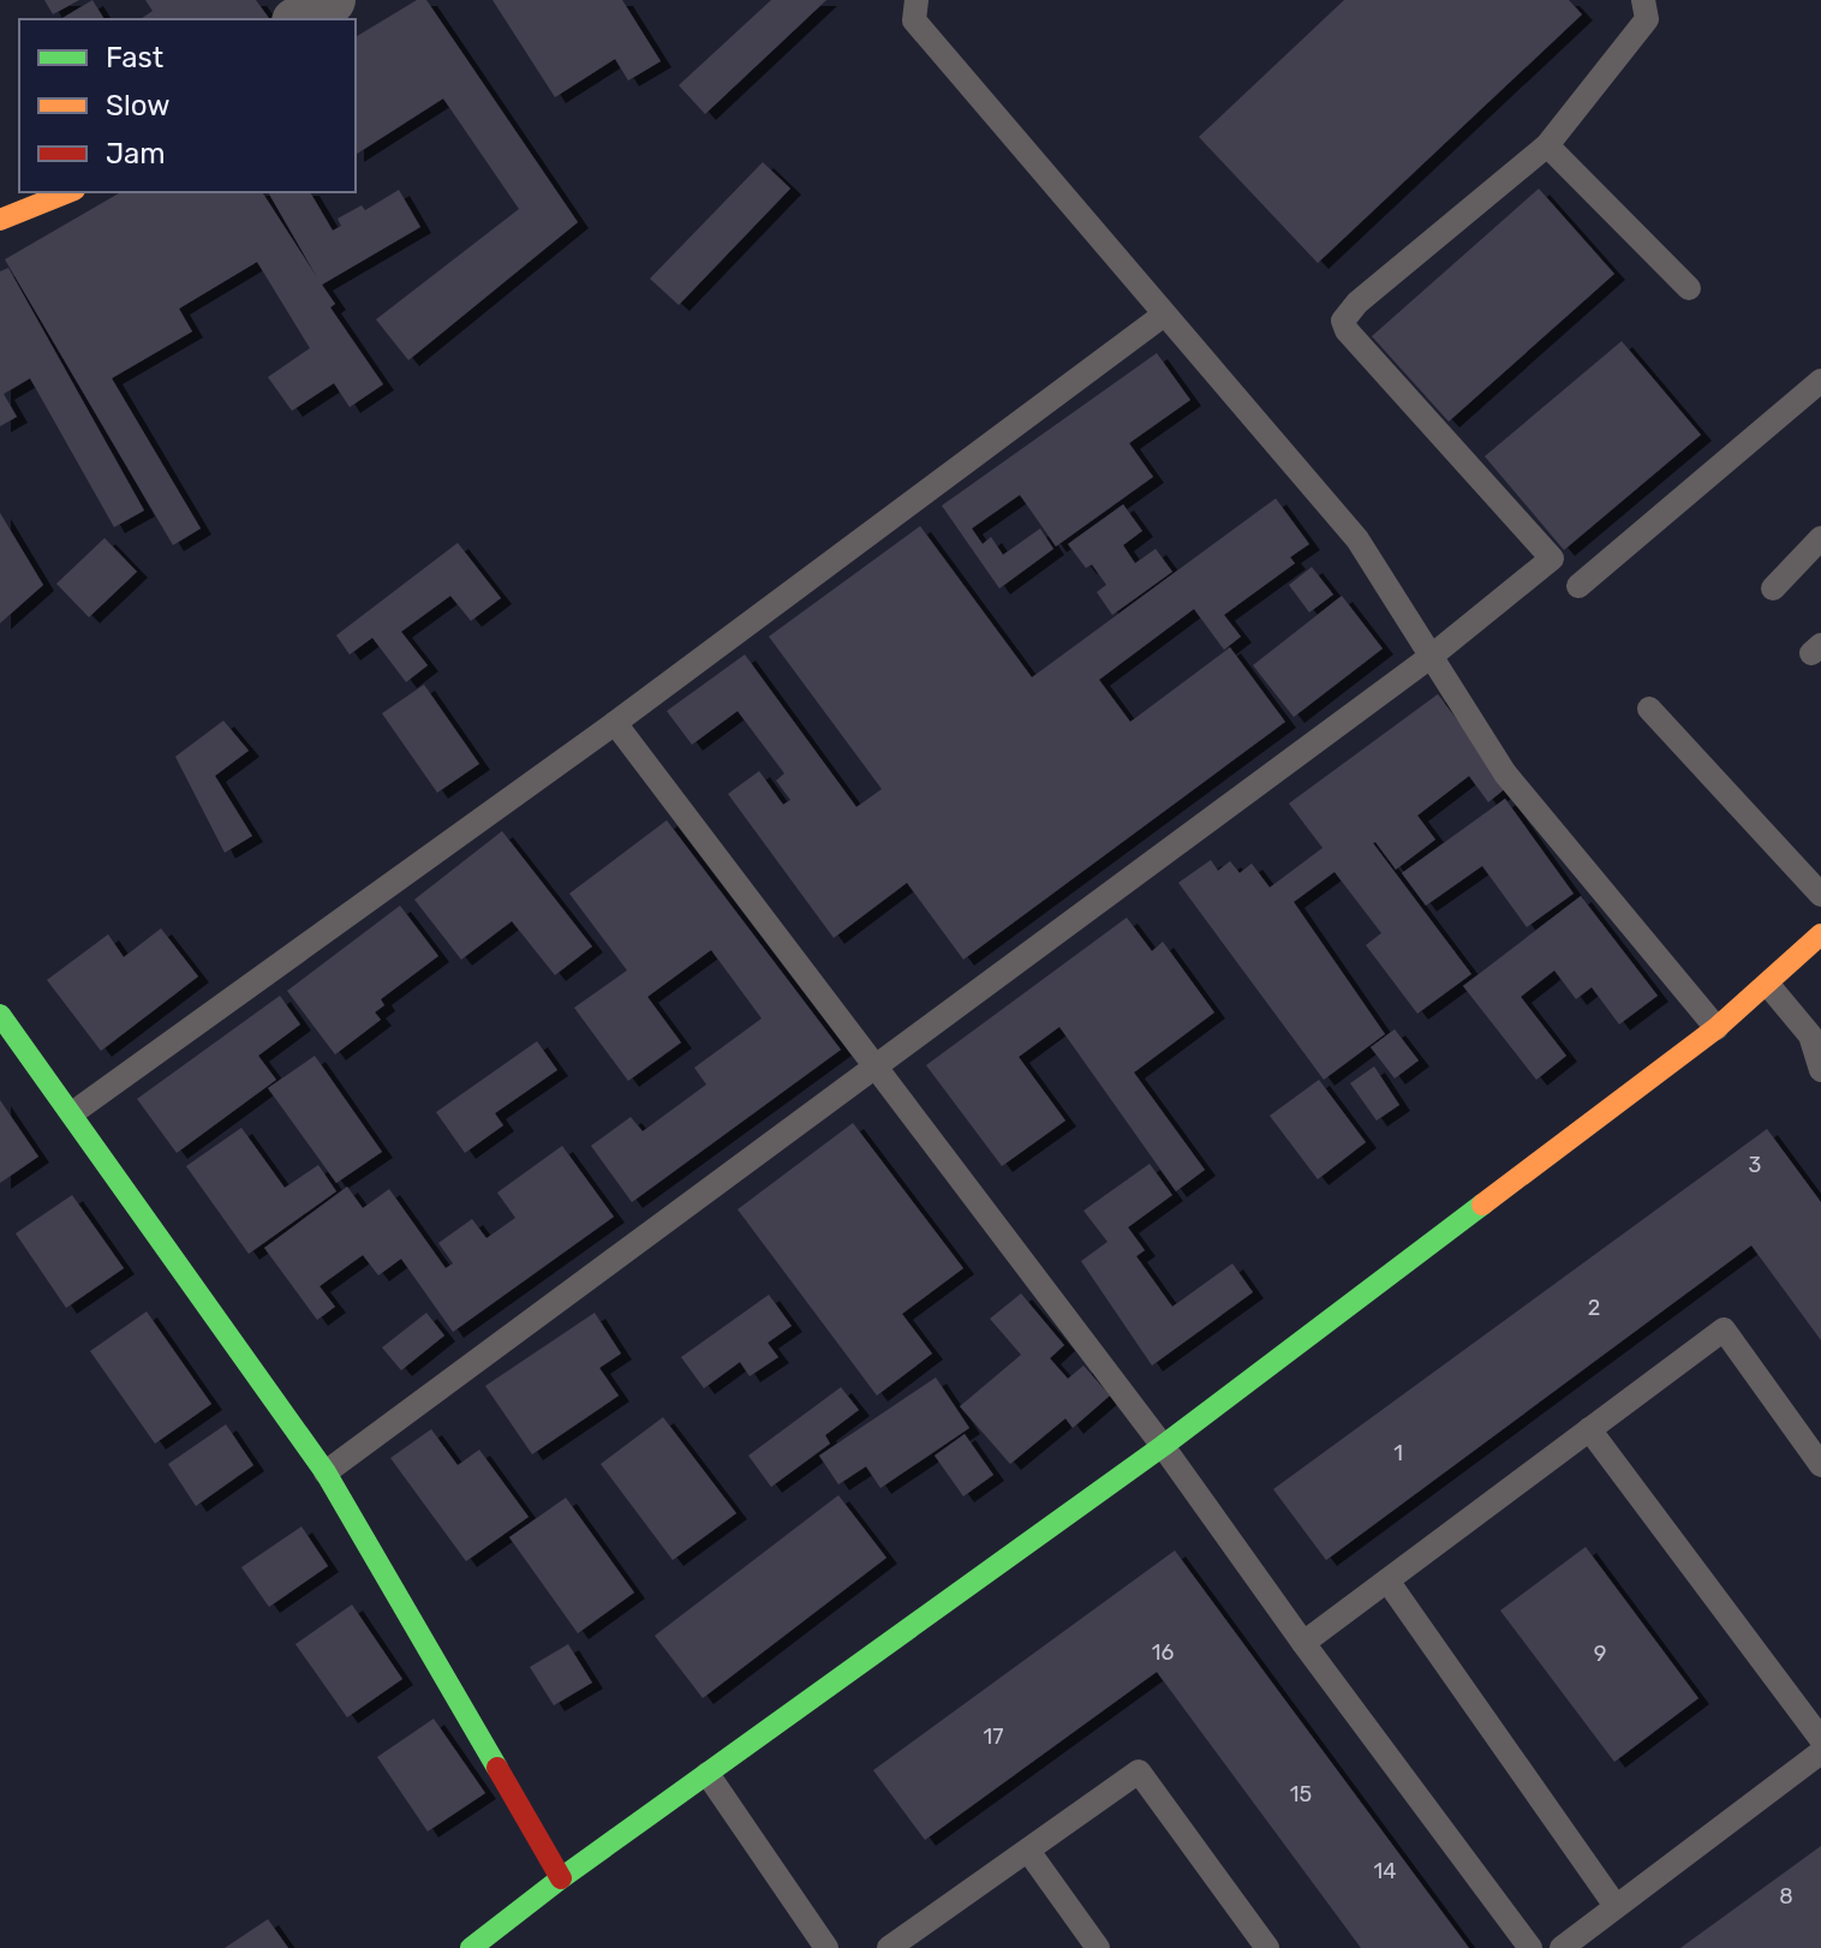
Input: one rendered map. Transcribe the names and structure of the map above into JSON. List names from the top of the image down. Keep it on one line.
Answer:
{"house_numbers":["3","2","1","16","9","17","15","14","8"],"legend":["Fast","Slow","Jam"]}
